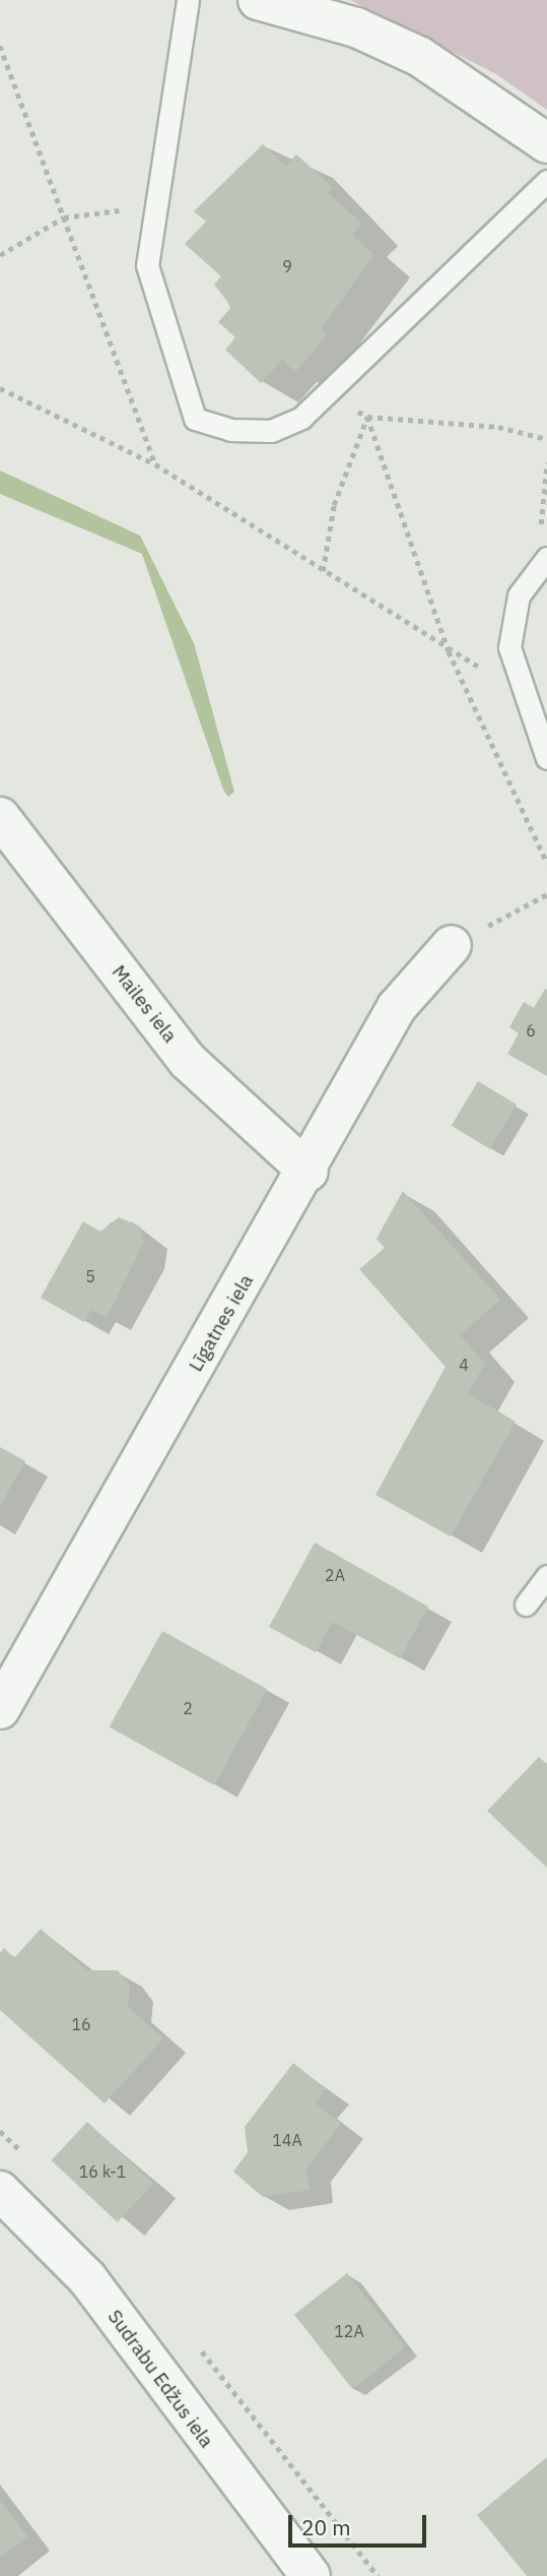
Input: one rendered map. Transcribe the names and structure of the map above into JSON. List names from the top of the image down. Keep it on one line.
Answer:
{"streets":{"street":["Mailes iela","Līgatnes iela","Sudrabu Edžus iela"]},"crossings":[["Mailes iela","Līgatnes iela"]],"house_numbers":["9","6","5","4","2A","2","16","14A","16 k-1","12A"],"scale_bar":"20 m"}
